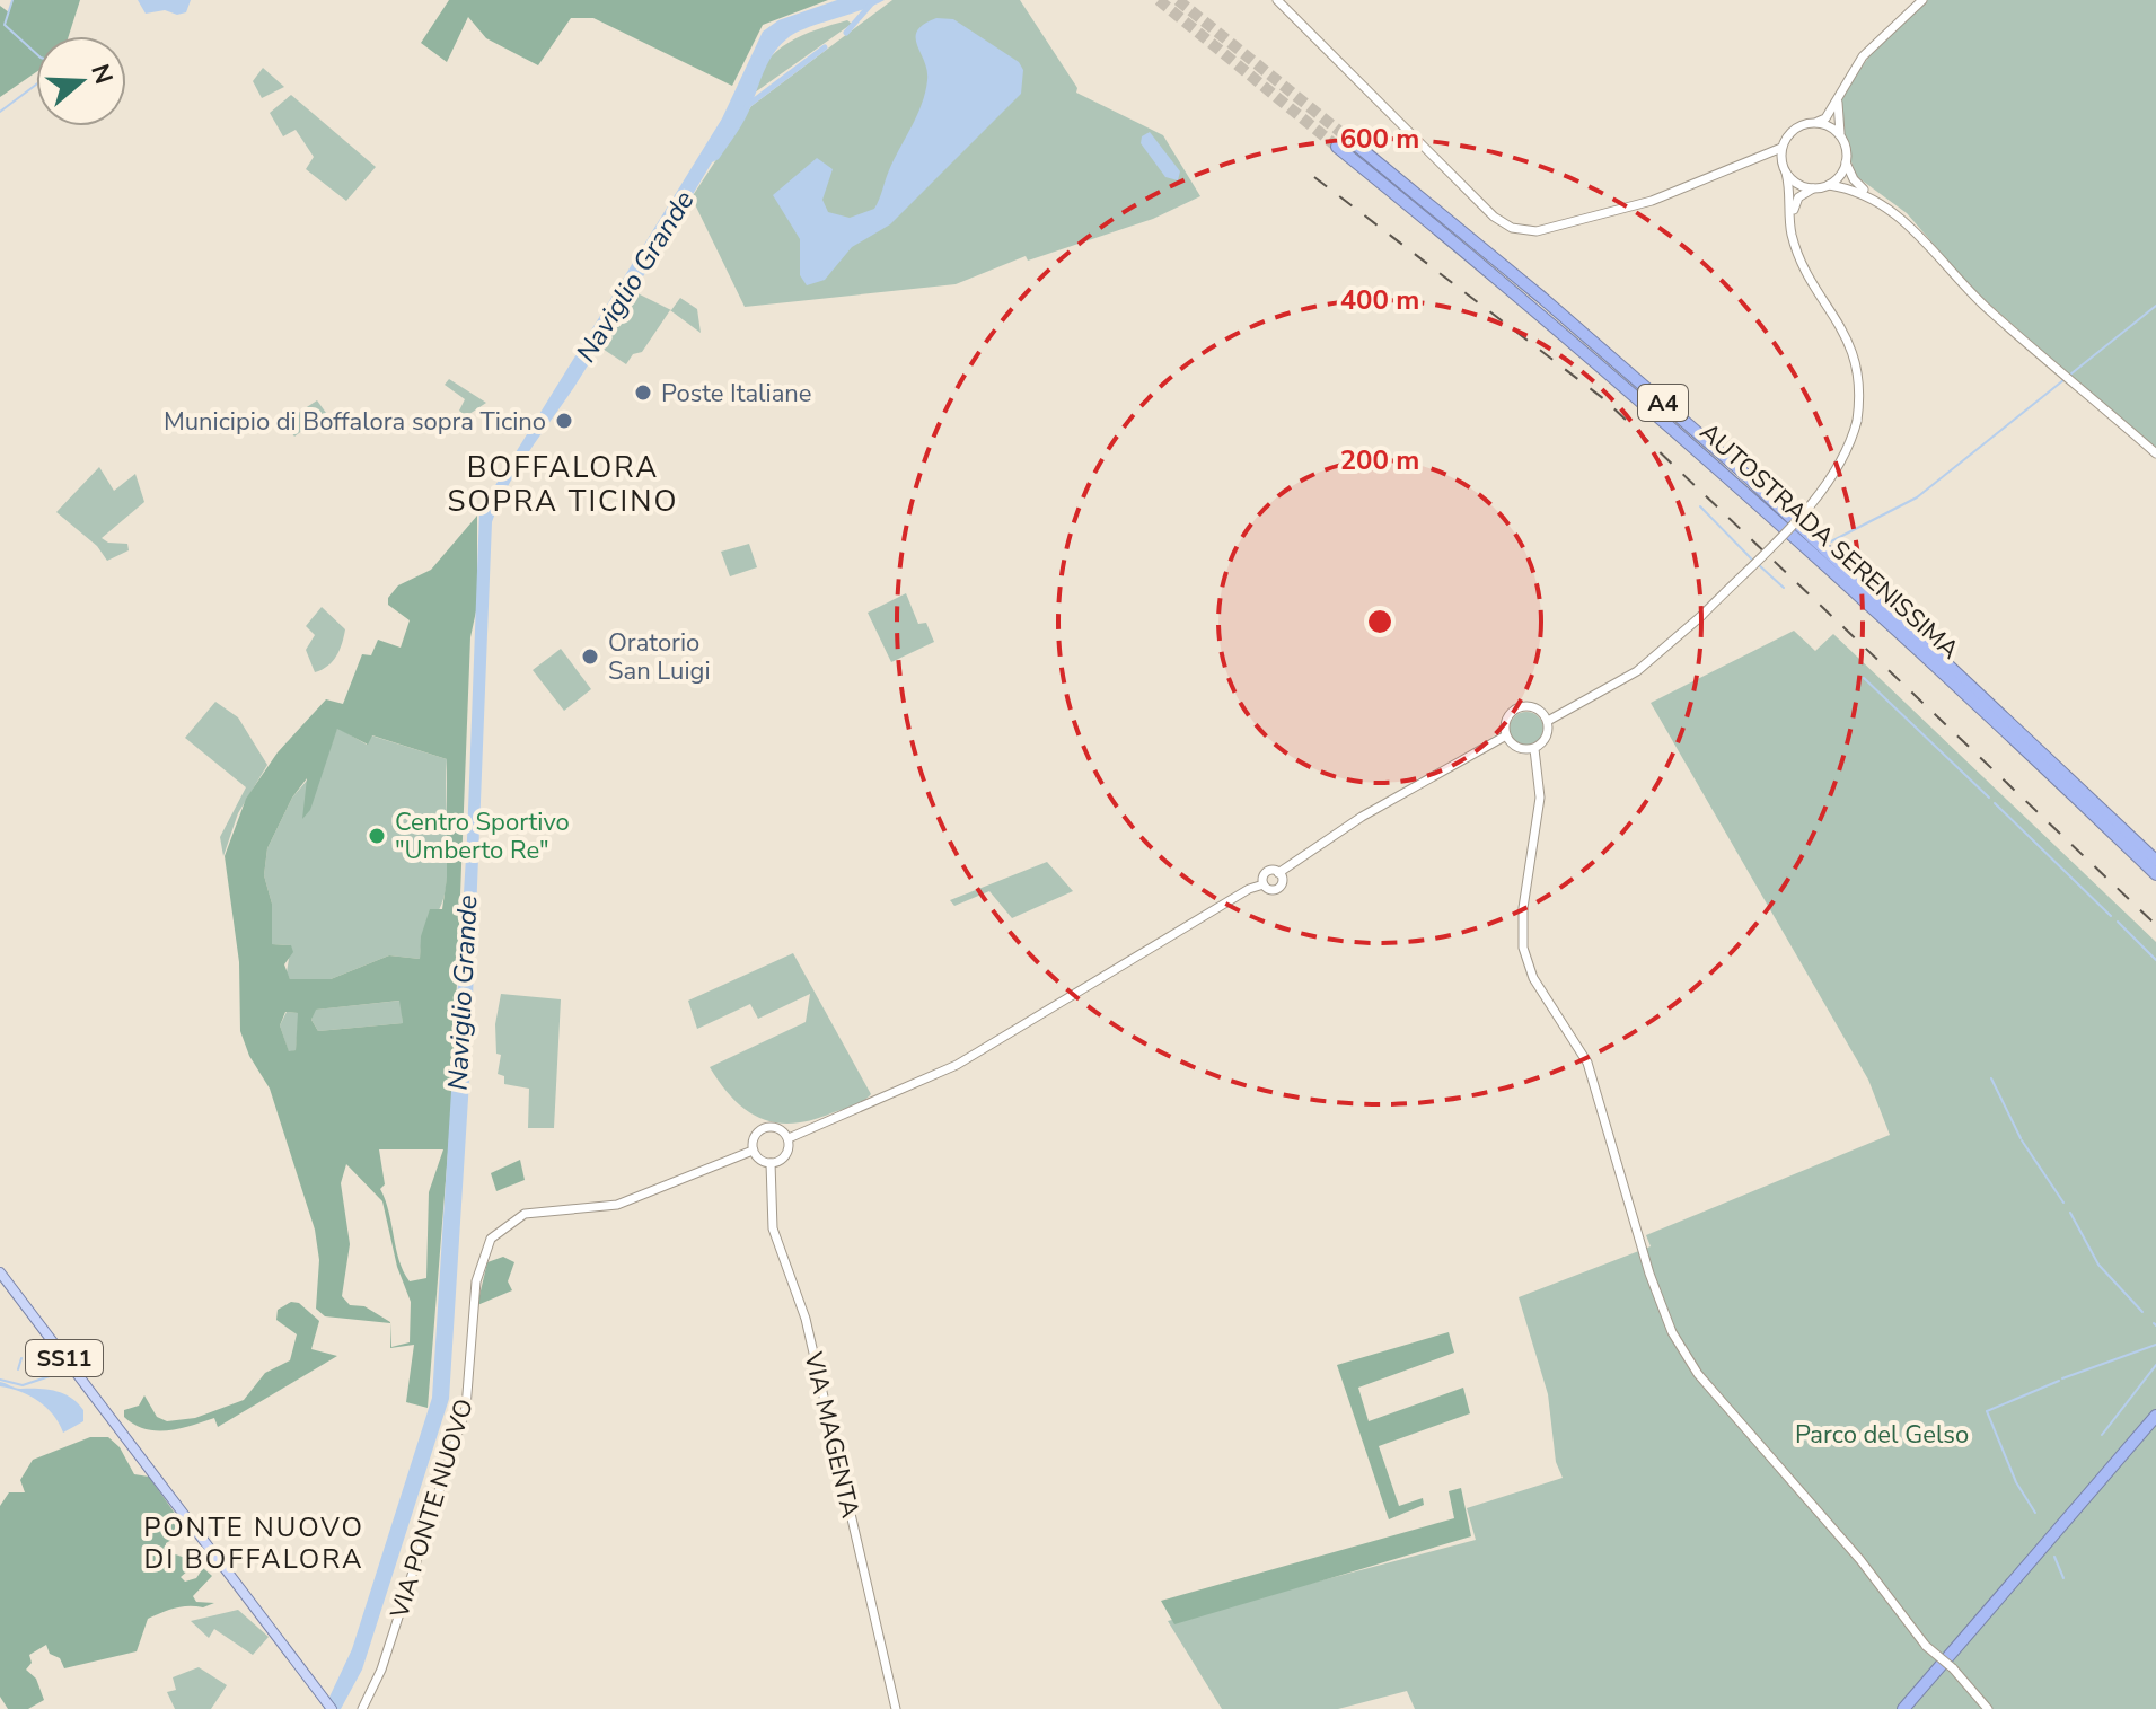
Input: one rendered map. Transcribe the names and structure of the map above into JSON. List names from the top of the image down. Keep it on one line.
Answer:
{"streets":{"highway":["A4","AUTOSTRADA SERENISSIMA"],"main road":["SS11"],"street":["VIA MAGENTA","VIA PONTE NUOVO"]},"crossings":[["VIA MAGENTA","VIA PONTE NUOVO"]],"districts":["BOFFALORA SOPRA TICINO","PONTE NUOVO DI BOFFALORA"],"water":["Naviglio Grande"],"parks":["Parco del Gelso"],"places":["Poste Italiane","Municipio di Boffalora sopra Ticino","Oratorio San Luigi","Centro Sportivo \"Umberto Re\""],"north":"right","rings":["600 m","400 m","200 m"]}
